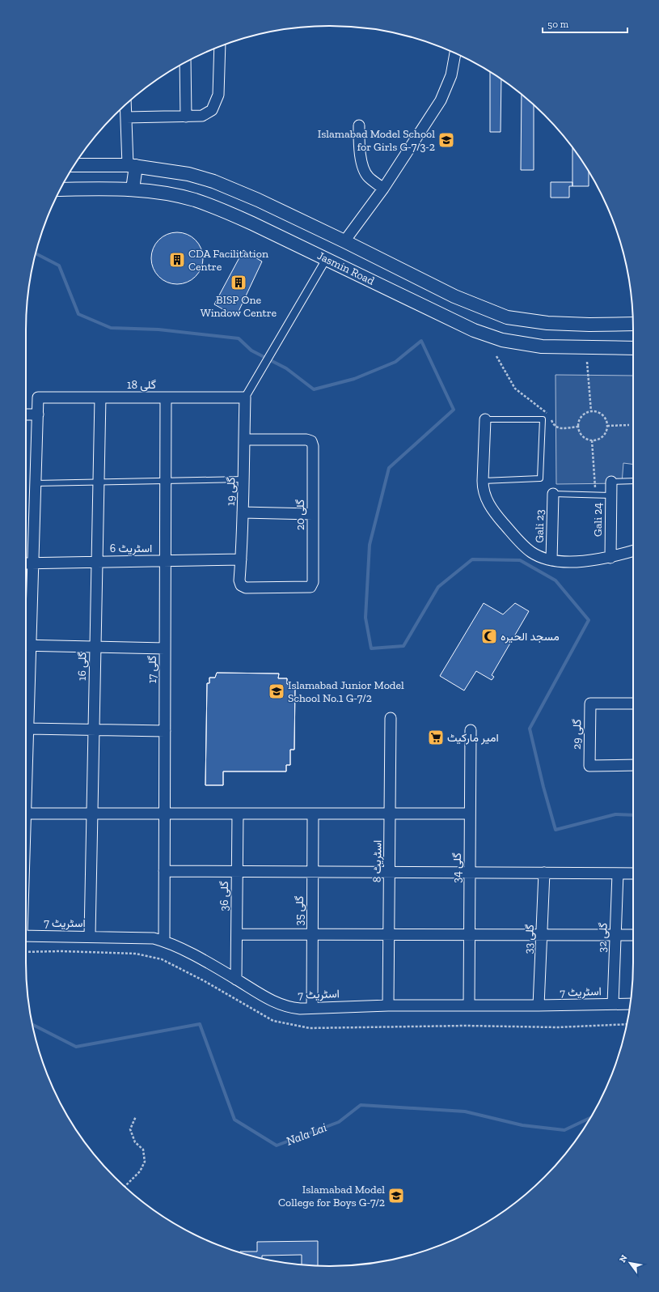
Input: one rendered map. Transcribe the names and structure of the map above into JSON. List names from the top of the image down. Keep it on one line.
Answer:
{"streets":{"street":["Jasmin Road","گلی 18","گلی 19","گلی 20","Gali 24","Gali 23","اسٹریٹ 6","گلی 16","گلی 17","گلی 29","اسٹریٹ 8","گلی 34","گلی 36","گلی 35","اسٹریٹ 7","گلی 32","گلی 33"]},"crossings":[["گلی 18","گلی 19"],["گلی 18","گلی 16"],["گلی 18","گلی 17"],["گلی 19","گلی 20"],["گلی 19","اسٹریٹ 6"],["اسٹریٹ 6","گلی 16"],["اسٹریٹ 6","گلی 17"],["گلی 16","اسٹریٹ 7"],["گلی 17","اسٹریٹ 7"],["اسٹریٹ 8","اسٹریٹ 7"],["گلی 34","اسٹریٹ 7"],["گلی 36","اسٹریٹ 7"],["گلی 35","اسٹریٹ 7"],["اسٹریٹ 7","گلی 32"],["اسٹریٹ 7","گلی 33"]],"water":["Nala Lai"],"places":{"school or university":["Islamabad Model School for Girls G-7/3-2","Islamabad Junior Model School No.1 G-7/2","Islamabad Model College for Boys G-7/2"],"building":["CDA Facilitation Centre","BISP One Window Centre"],"mosque":["مسجد الحیرہ"],"supermarket":["امیر مارکیٹ"]},"scale_bar":"50 m","north":"top left"}
